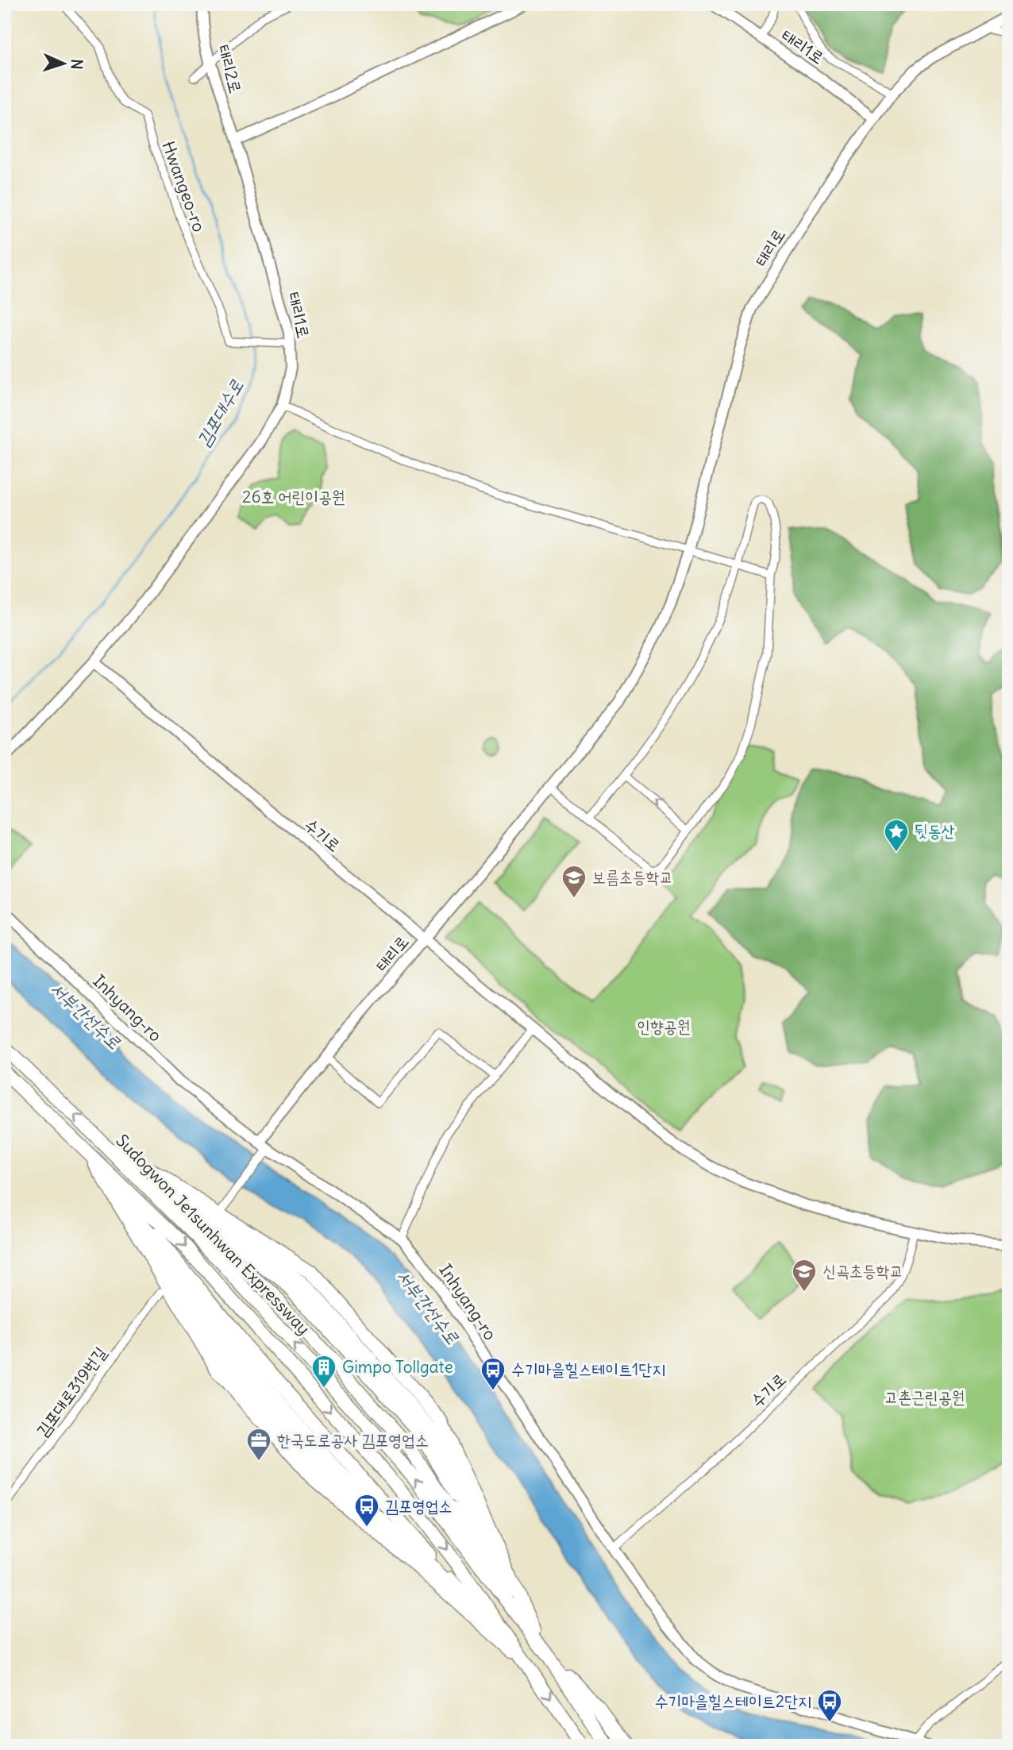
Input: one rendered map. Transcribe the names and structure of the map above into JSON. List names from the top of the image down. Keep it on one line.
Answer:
{"streets":{"highway":["Sudogwon Je1sunhwan Expressway"],"street":["태리1로","태리2로","Hwangeo-ro","태리로","수기로","Inhyang-ro","김포대로319번길"]},"crossings":[["태리1로","태리2로"],["태리1로","Hwangeo-ro"],["태리1로","태리로"],["태리1로","수기로"],["태리로","수기로"],["태리로","Inhyang-ro"],["수기로","Inhyang-ro"]],"water":["김포대수로","서부간선수로"],"parks":["26호 어린이공원","인향공원","고촌근린공원"],"places":{"place":["뒷동산"],"school or university":["보름초등학교","신곡초등학교"],"building":["Gimpo Tollgate"],"bus stop":["수기마을힐스테이트1단지","김포영업소","수기마을힐스테이트2단지"],"office":["한국도로공사 김포영업소"]},"north":"right"}
